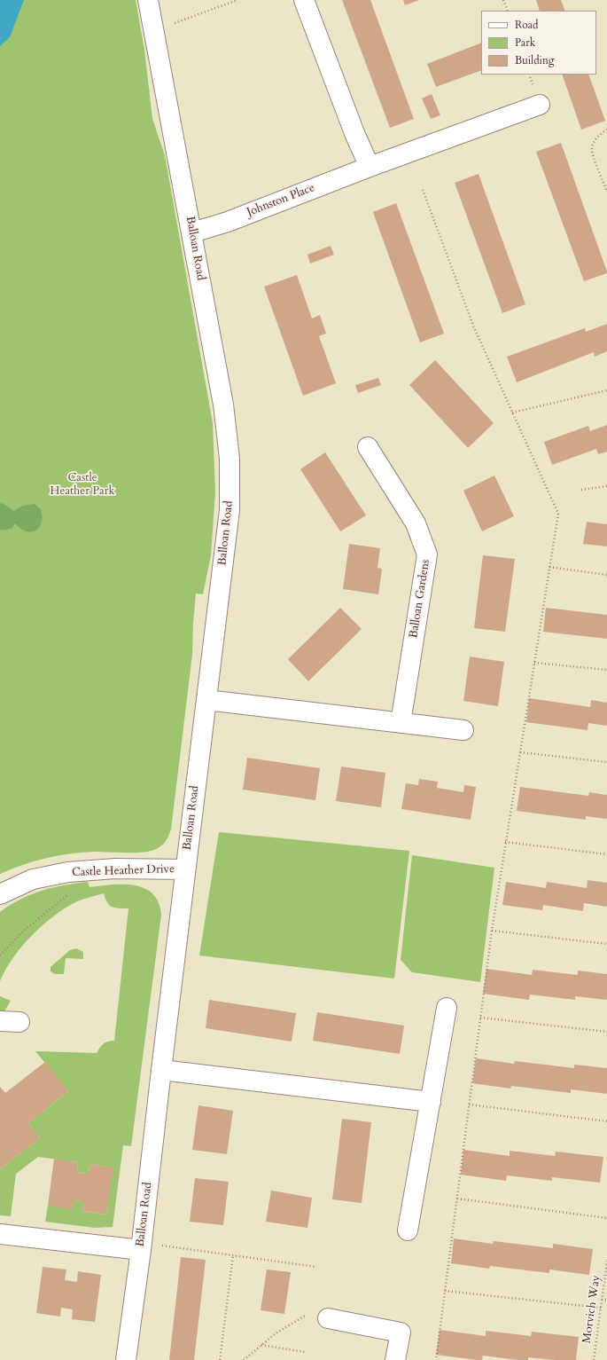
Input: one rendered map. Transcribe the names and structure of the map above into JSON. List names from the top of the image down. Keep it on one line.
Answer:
{"streets":{"street":["Johnston Place","Balloan Road","Balloan Gardens","Castle Heather Drive"],"path":["Morvich Way"]},"crossings":[["Johnston Place","Balloan Road"],["Balloan Road","Castle Heather Drive"]],"parks":["Castle Heather Park"],"legend":["Road","Park","Building"]}
